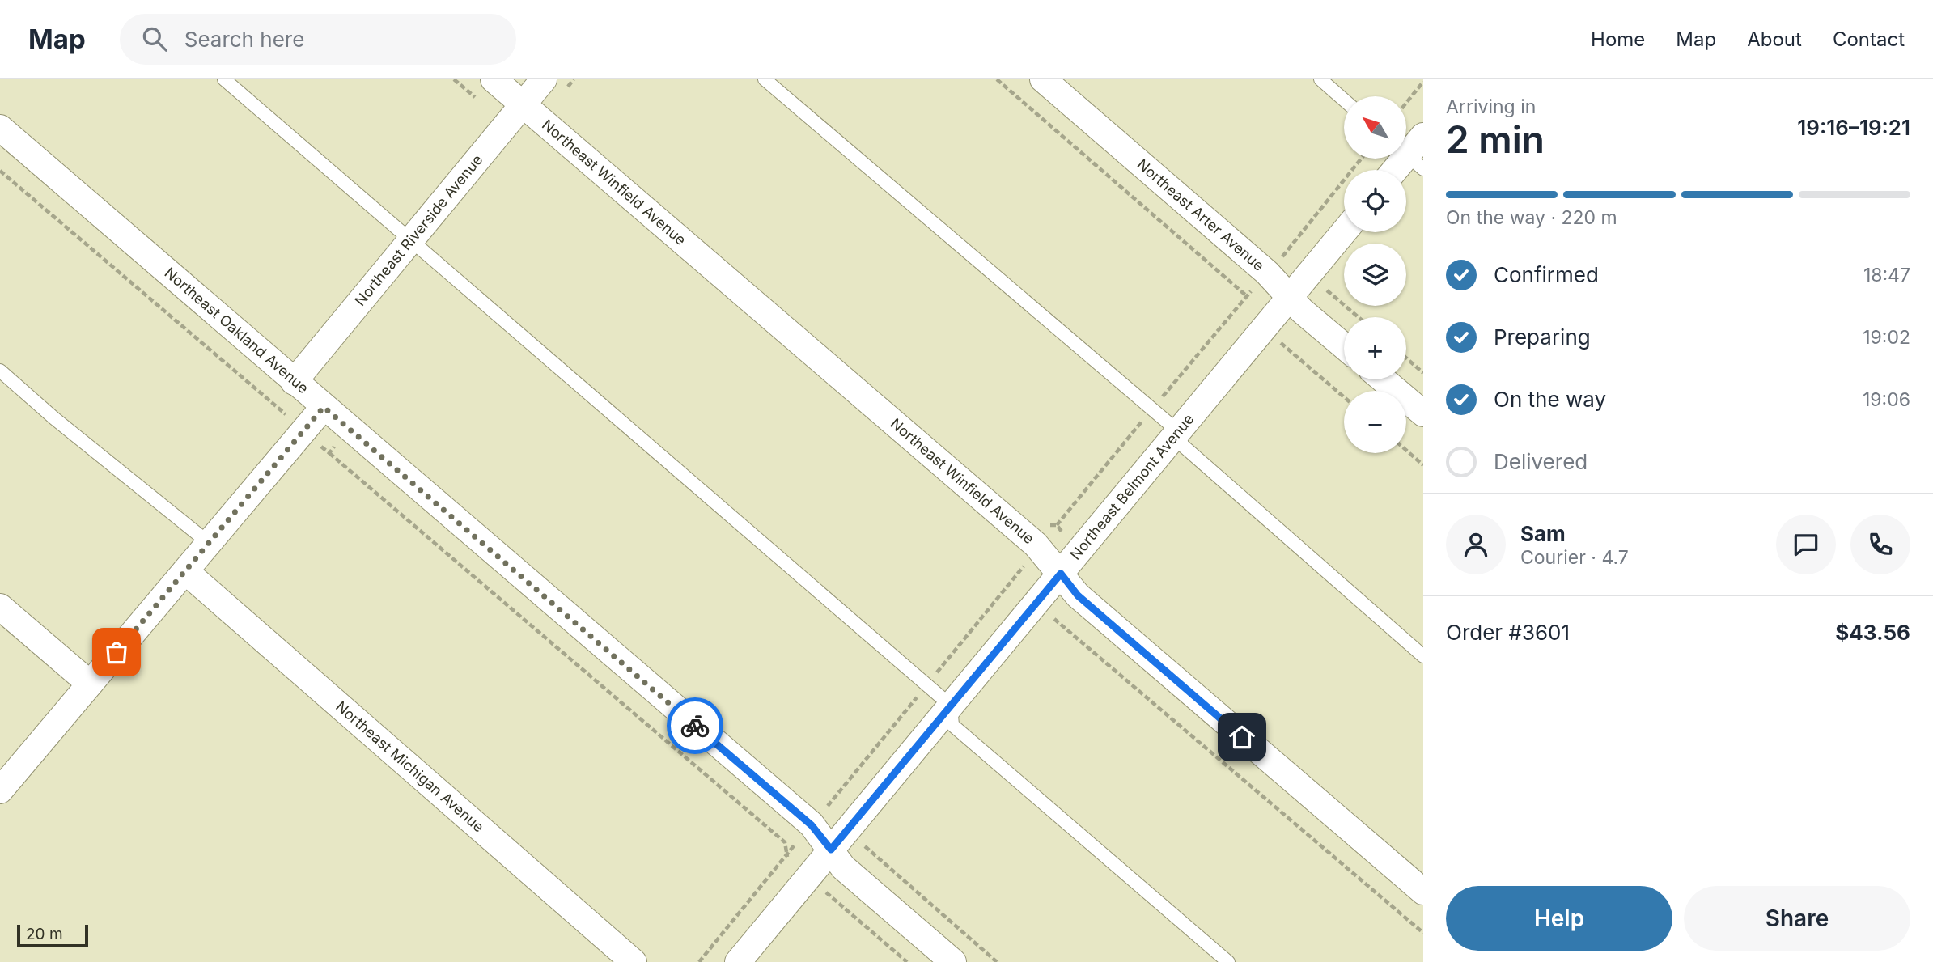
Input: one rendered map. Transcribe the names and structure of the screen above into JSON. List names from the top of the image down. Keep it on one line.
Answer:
{"streets":{"street":["Northeast Winfield Avenue","Northeast Arter Avenue","Northeast Riverside Avenue","Northeast Oakland Avenue","Northeast Belmont Avenue","Northeast Michigan Avenue"]},"crossings":[["Northeast Winfield Avenue","Northeast Riverside Avenue"],["Northeast Winfield Avenue","Northeast Belmont Avenue"],["Northeast Arter Avenue","Northeast Belmont Avenue"],["Northeast Riverside Avenue","Northeast Oakland Avenue"],["Northeast Oakland Avenue","Northeast Belmont Avenue"]],"scale_bar":"20 m","north":"top left","page":{"header":"Map","search":"Search here","nav":["Home","Map","About","Contact"],"heading":["2 min","Arriving in","19:16–19:21"],"panel":["Sam","Courier · 4.7","Order #3601","$43.56"],"map_buttons":["+","−"],"bar":"On the way · 220 m","list":[["Confirmed","18:47"],["Preparing","19:02"],["On the way","19:06"],"Delivered"],"buttons":["Help","Share"],"scale":"20 m"}}
